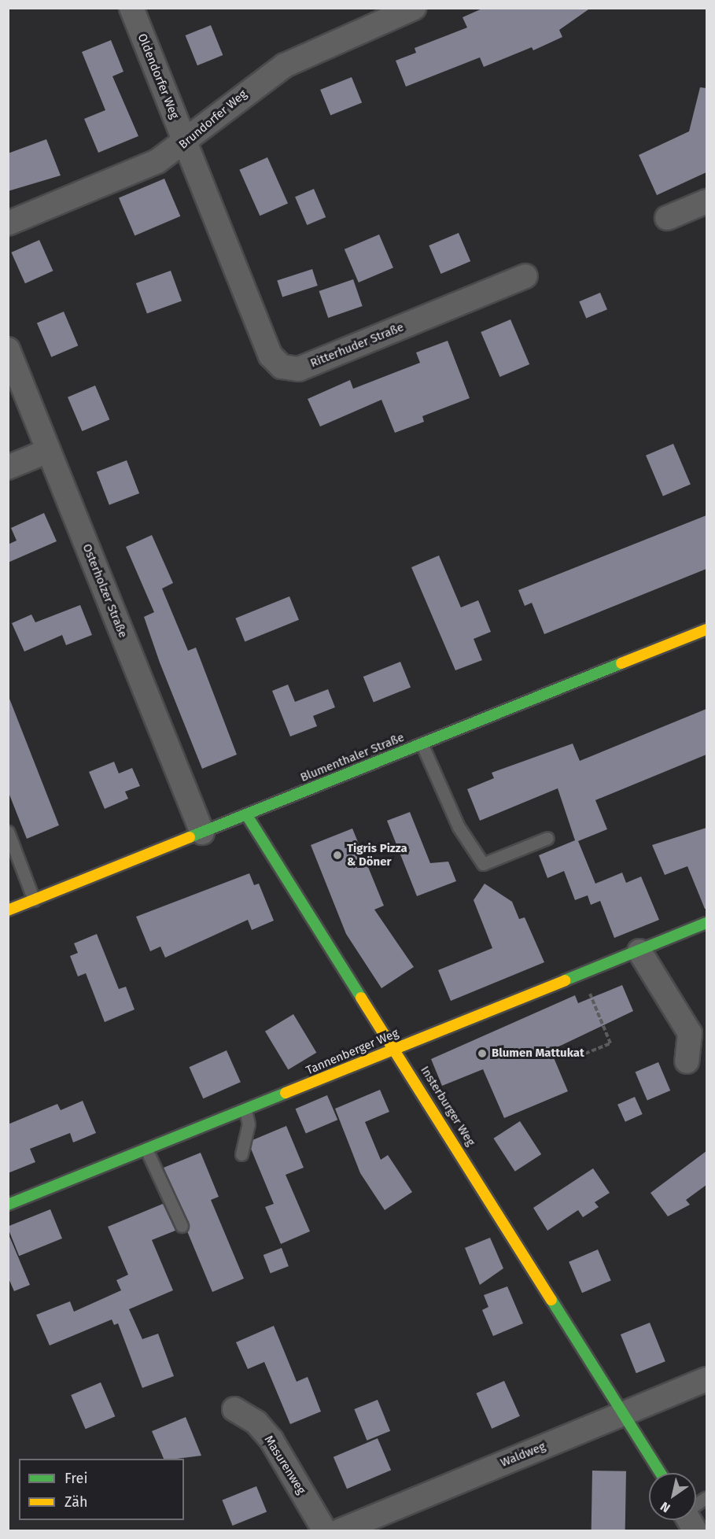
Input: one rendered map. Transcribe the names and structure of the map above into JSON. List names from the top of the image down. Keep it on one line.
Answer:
{"streets":{"street":["Oldendorfer Weg","Brundorfer Weg","Ritterhuder Straße","Osterholzer Straße","Blumenthaler Straße","Tannenberger Weg","Insterburger Weg","Waldweg","Masurenweg"]},"crossings":[["Oldendorfer Weg","Brundorfer Weg"],["Oldendorfer Weg","Ritterhuder Straße"],["Brundorfer Weg","Ritterhuder Straße"],["Osterholzer Straße","Blumenthaler Straße"],["Blumenthaler Straße","Insterburger Weg"],["Tannenberger Weg","Insterburger Weg"],["Insterburger Weg","Waldweg"]],"places":["Tigris Pizza & Döner","Blumen Mattukat"],"legend":["Frei","Zäh"],"north":"bottom left"}
